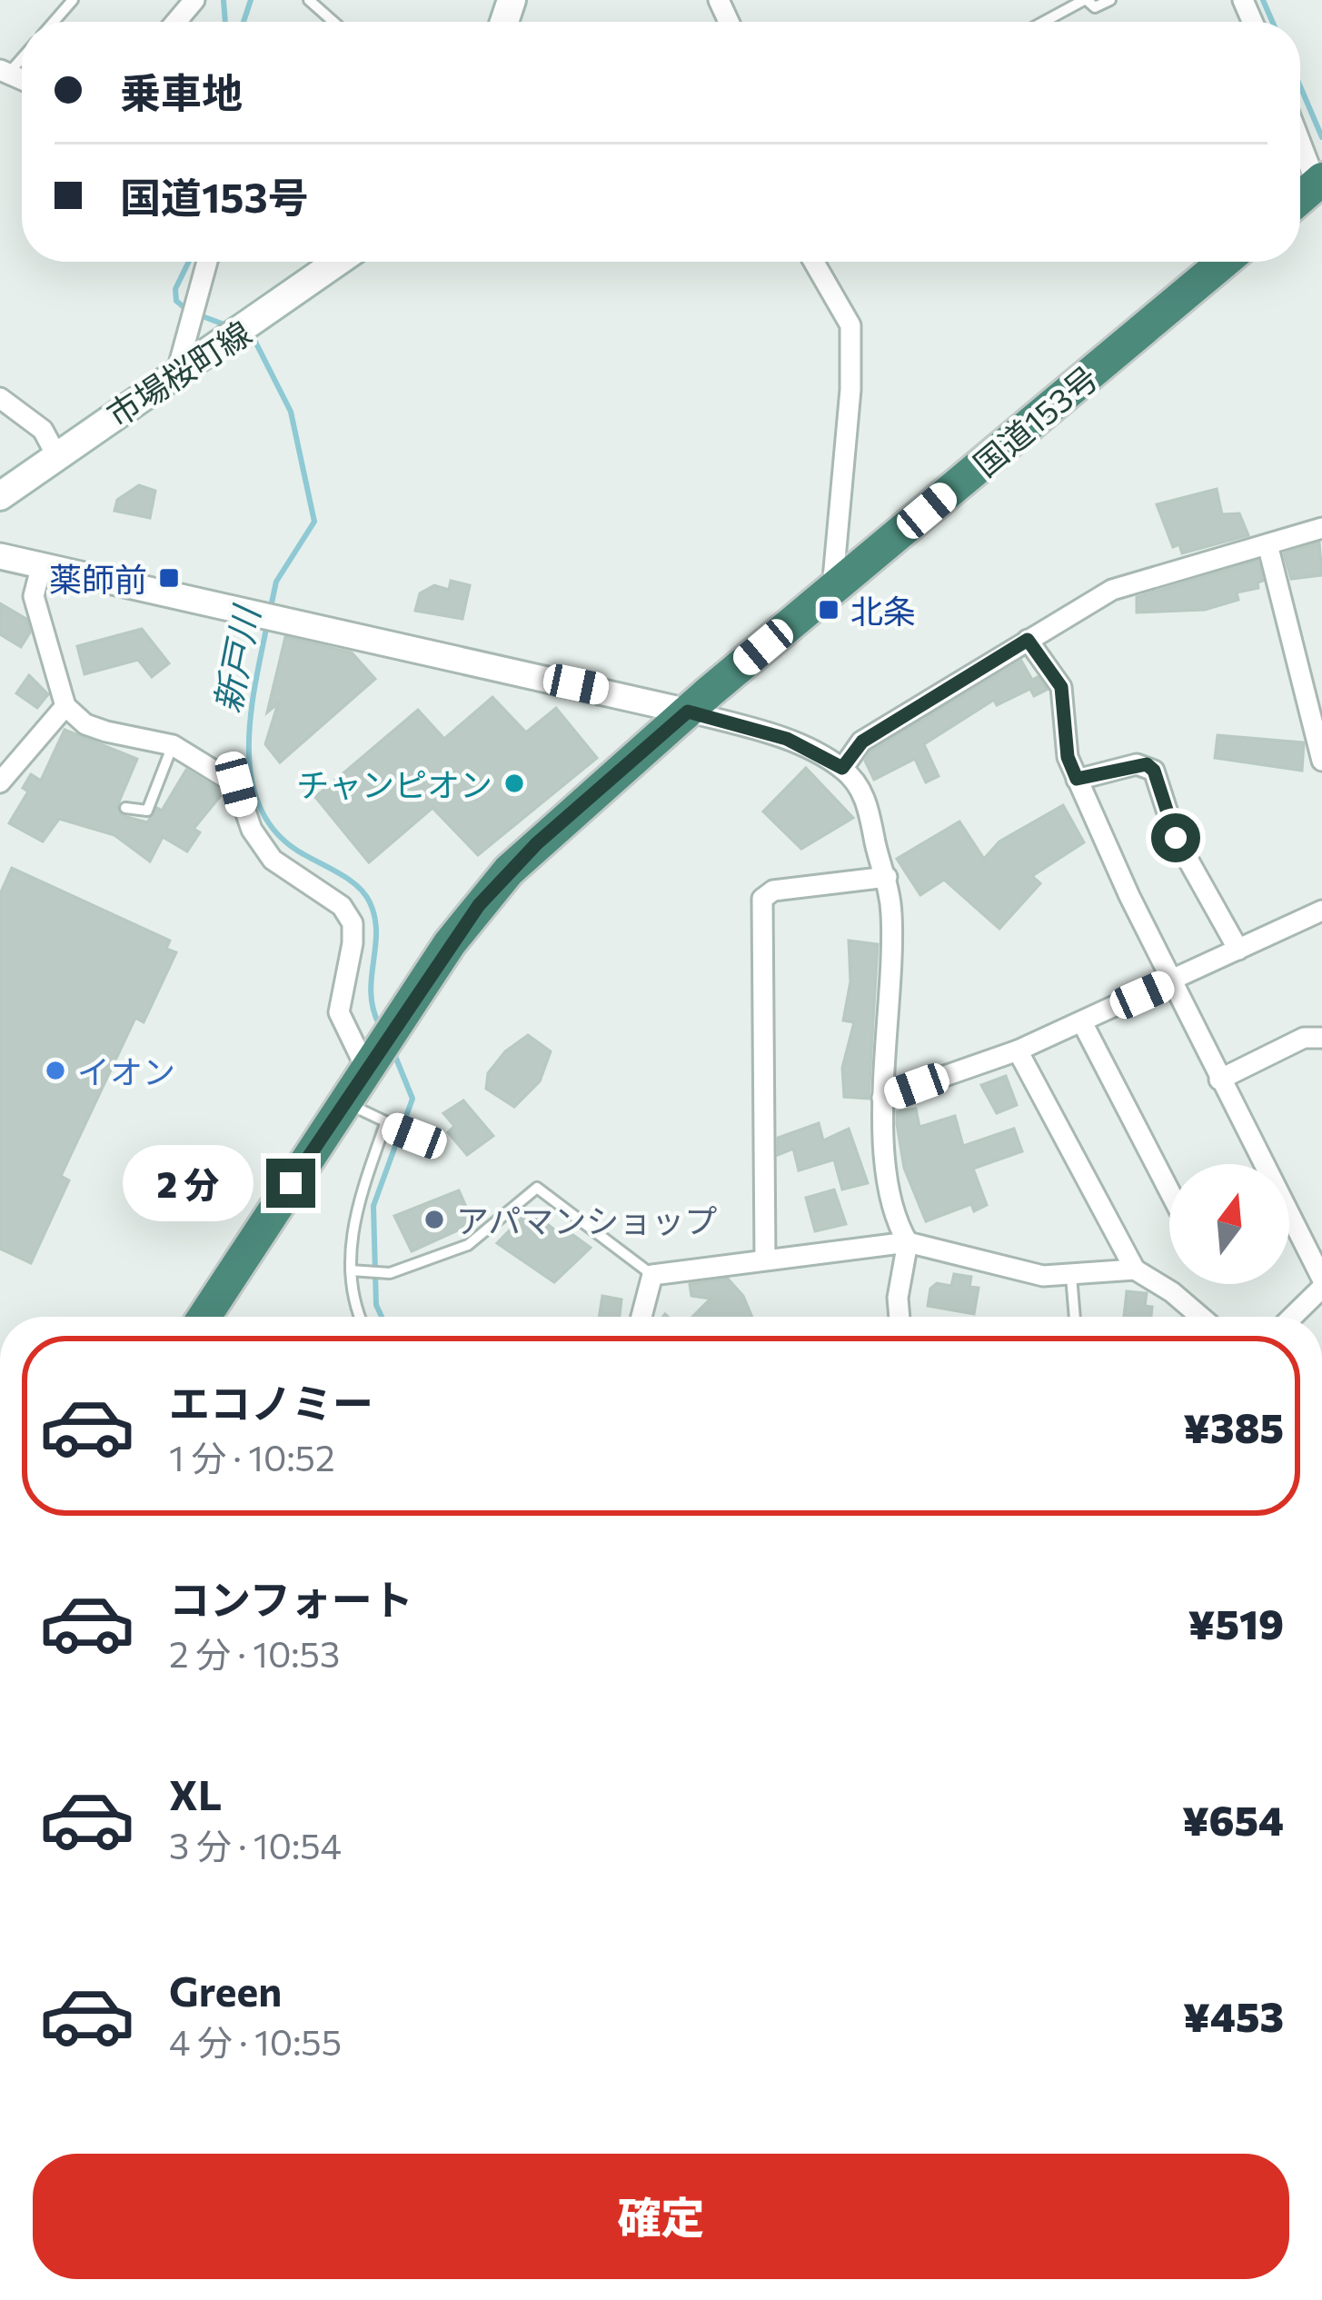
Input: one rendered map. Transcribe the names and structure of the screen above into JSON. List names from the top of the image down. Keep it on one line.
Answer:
{"streets":{"highway":["国道153号"],"main road":["市場桜町線"]},"water":["新戸川"],"places":{"transit":["薬師前","北条"],"other":["チャンピオン","イオン","アパマンショップ"]},"north":"top","page":{"banner":["乗車地","国道153号"],"bubble":"2 分","list":[{"name":"エコノミー","note":"1 分 · 10:52","value":"¥385"},{"name":"コンフォート","note":"2 分 · 10:53","value":"¥519"},{"name":"XL","note":"3 分 · 10:54","value":"¥654"},{"name":"Green","note":"4 分 · 10:55","value":"¥453"}],"buttons":"確定"}}
